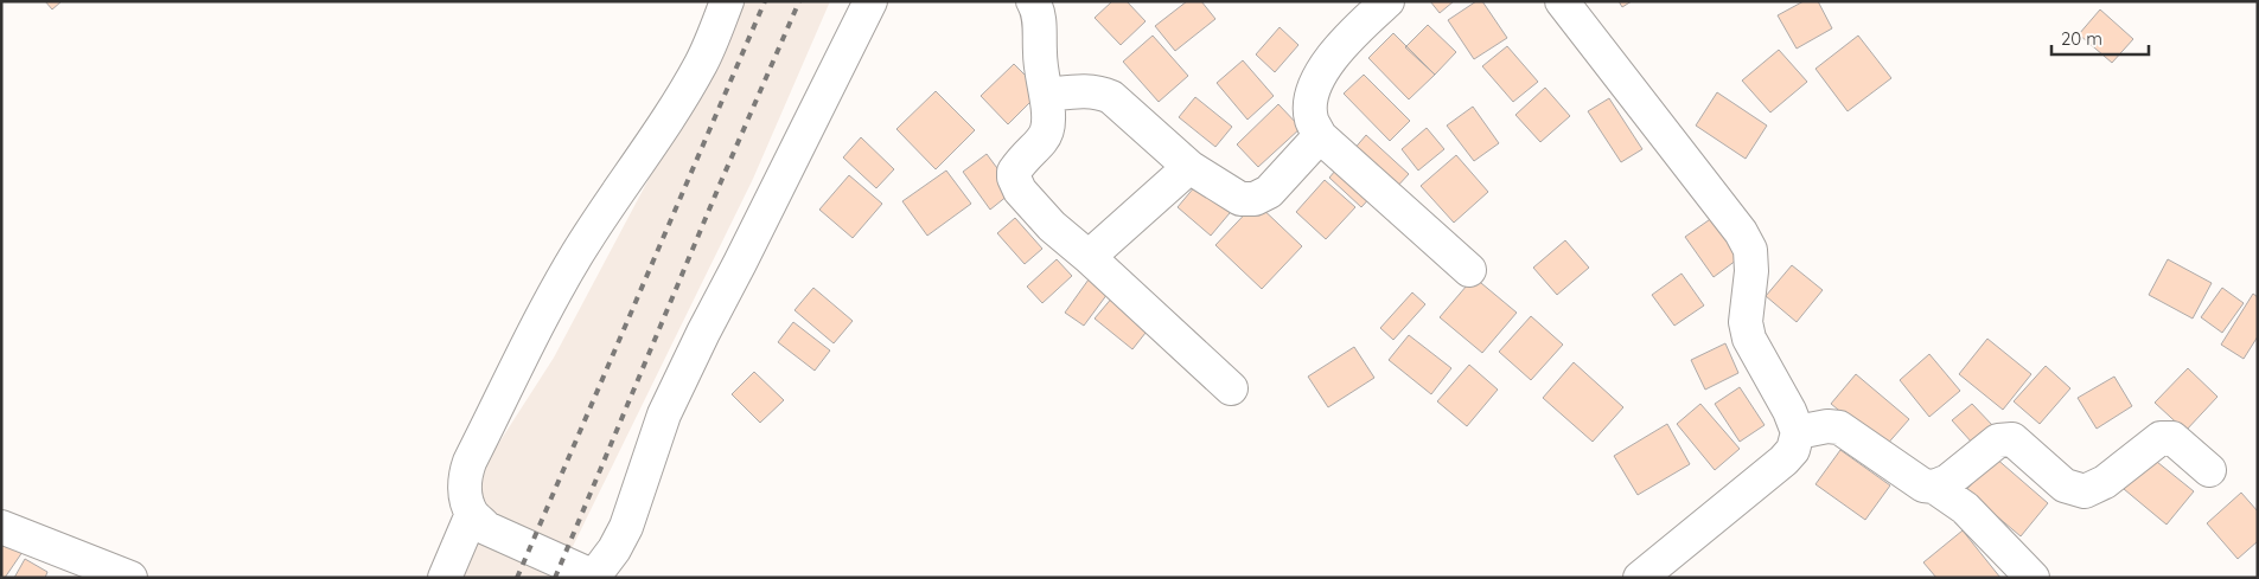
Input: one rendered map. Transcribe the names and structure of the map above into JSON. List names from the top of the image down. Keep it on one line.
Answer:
{"scale_bar":"20 m"}
